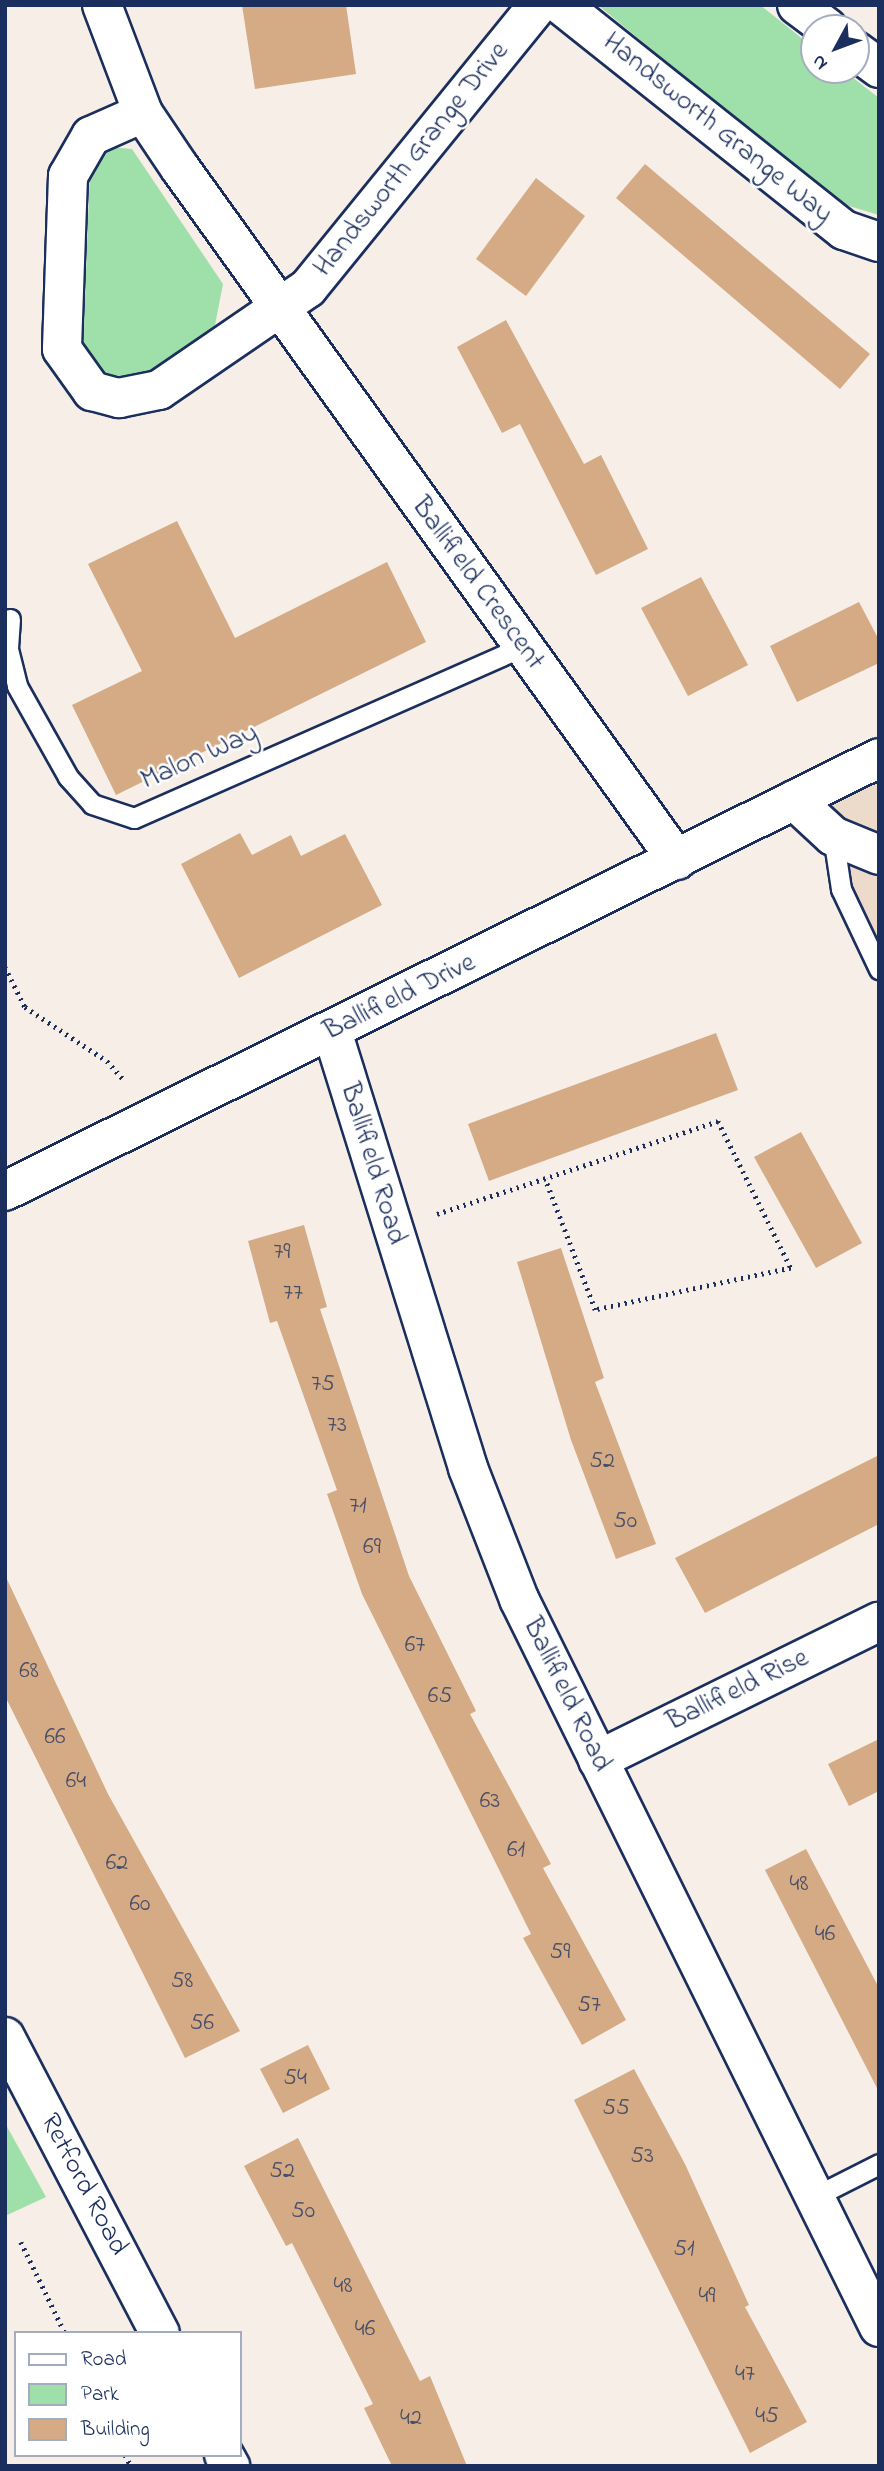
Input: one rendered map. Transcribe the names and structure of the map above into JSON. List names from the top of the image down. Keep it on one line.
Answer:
{"streets":{"street":["Handsworth Grange Way","Handsworth Grange Drive","Ballifield Crescent","Ballifield Drive","Ballifield Road","Ballifield Rise","Retford Road"],"lane":["Malon Way"]},"crossings":[["Handsworth Grange Drive","Ballifield Crescent"],["Ballifield Crescent","Malon Way"],["Ballifield Crescent","Ballifield Drive"],["Ballifield Drive","Ballifield Road"],["Ballifield Road","Ballifield Rise"]],"house_numbers":["79","77","75","73","52","71","50","69","67","68","65","66","64","63","61","62","48","60","46","59","58","57","56","54","55","53","52","50","51","48","49","46","47","45","42"],"legend":["Road","Park","Building"],"north":"bottom left"}
